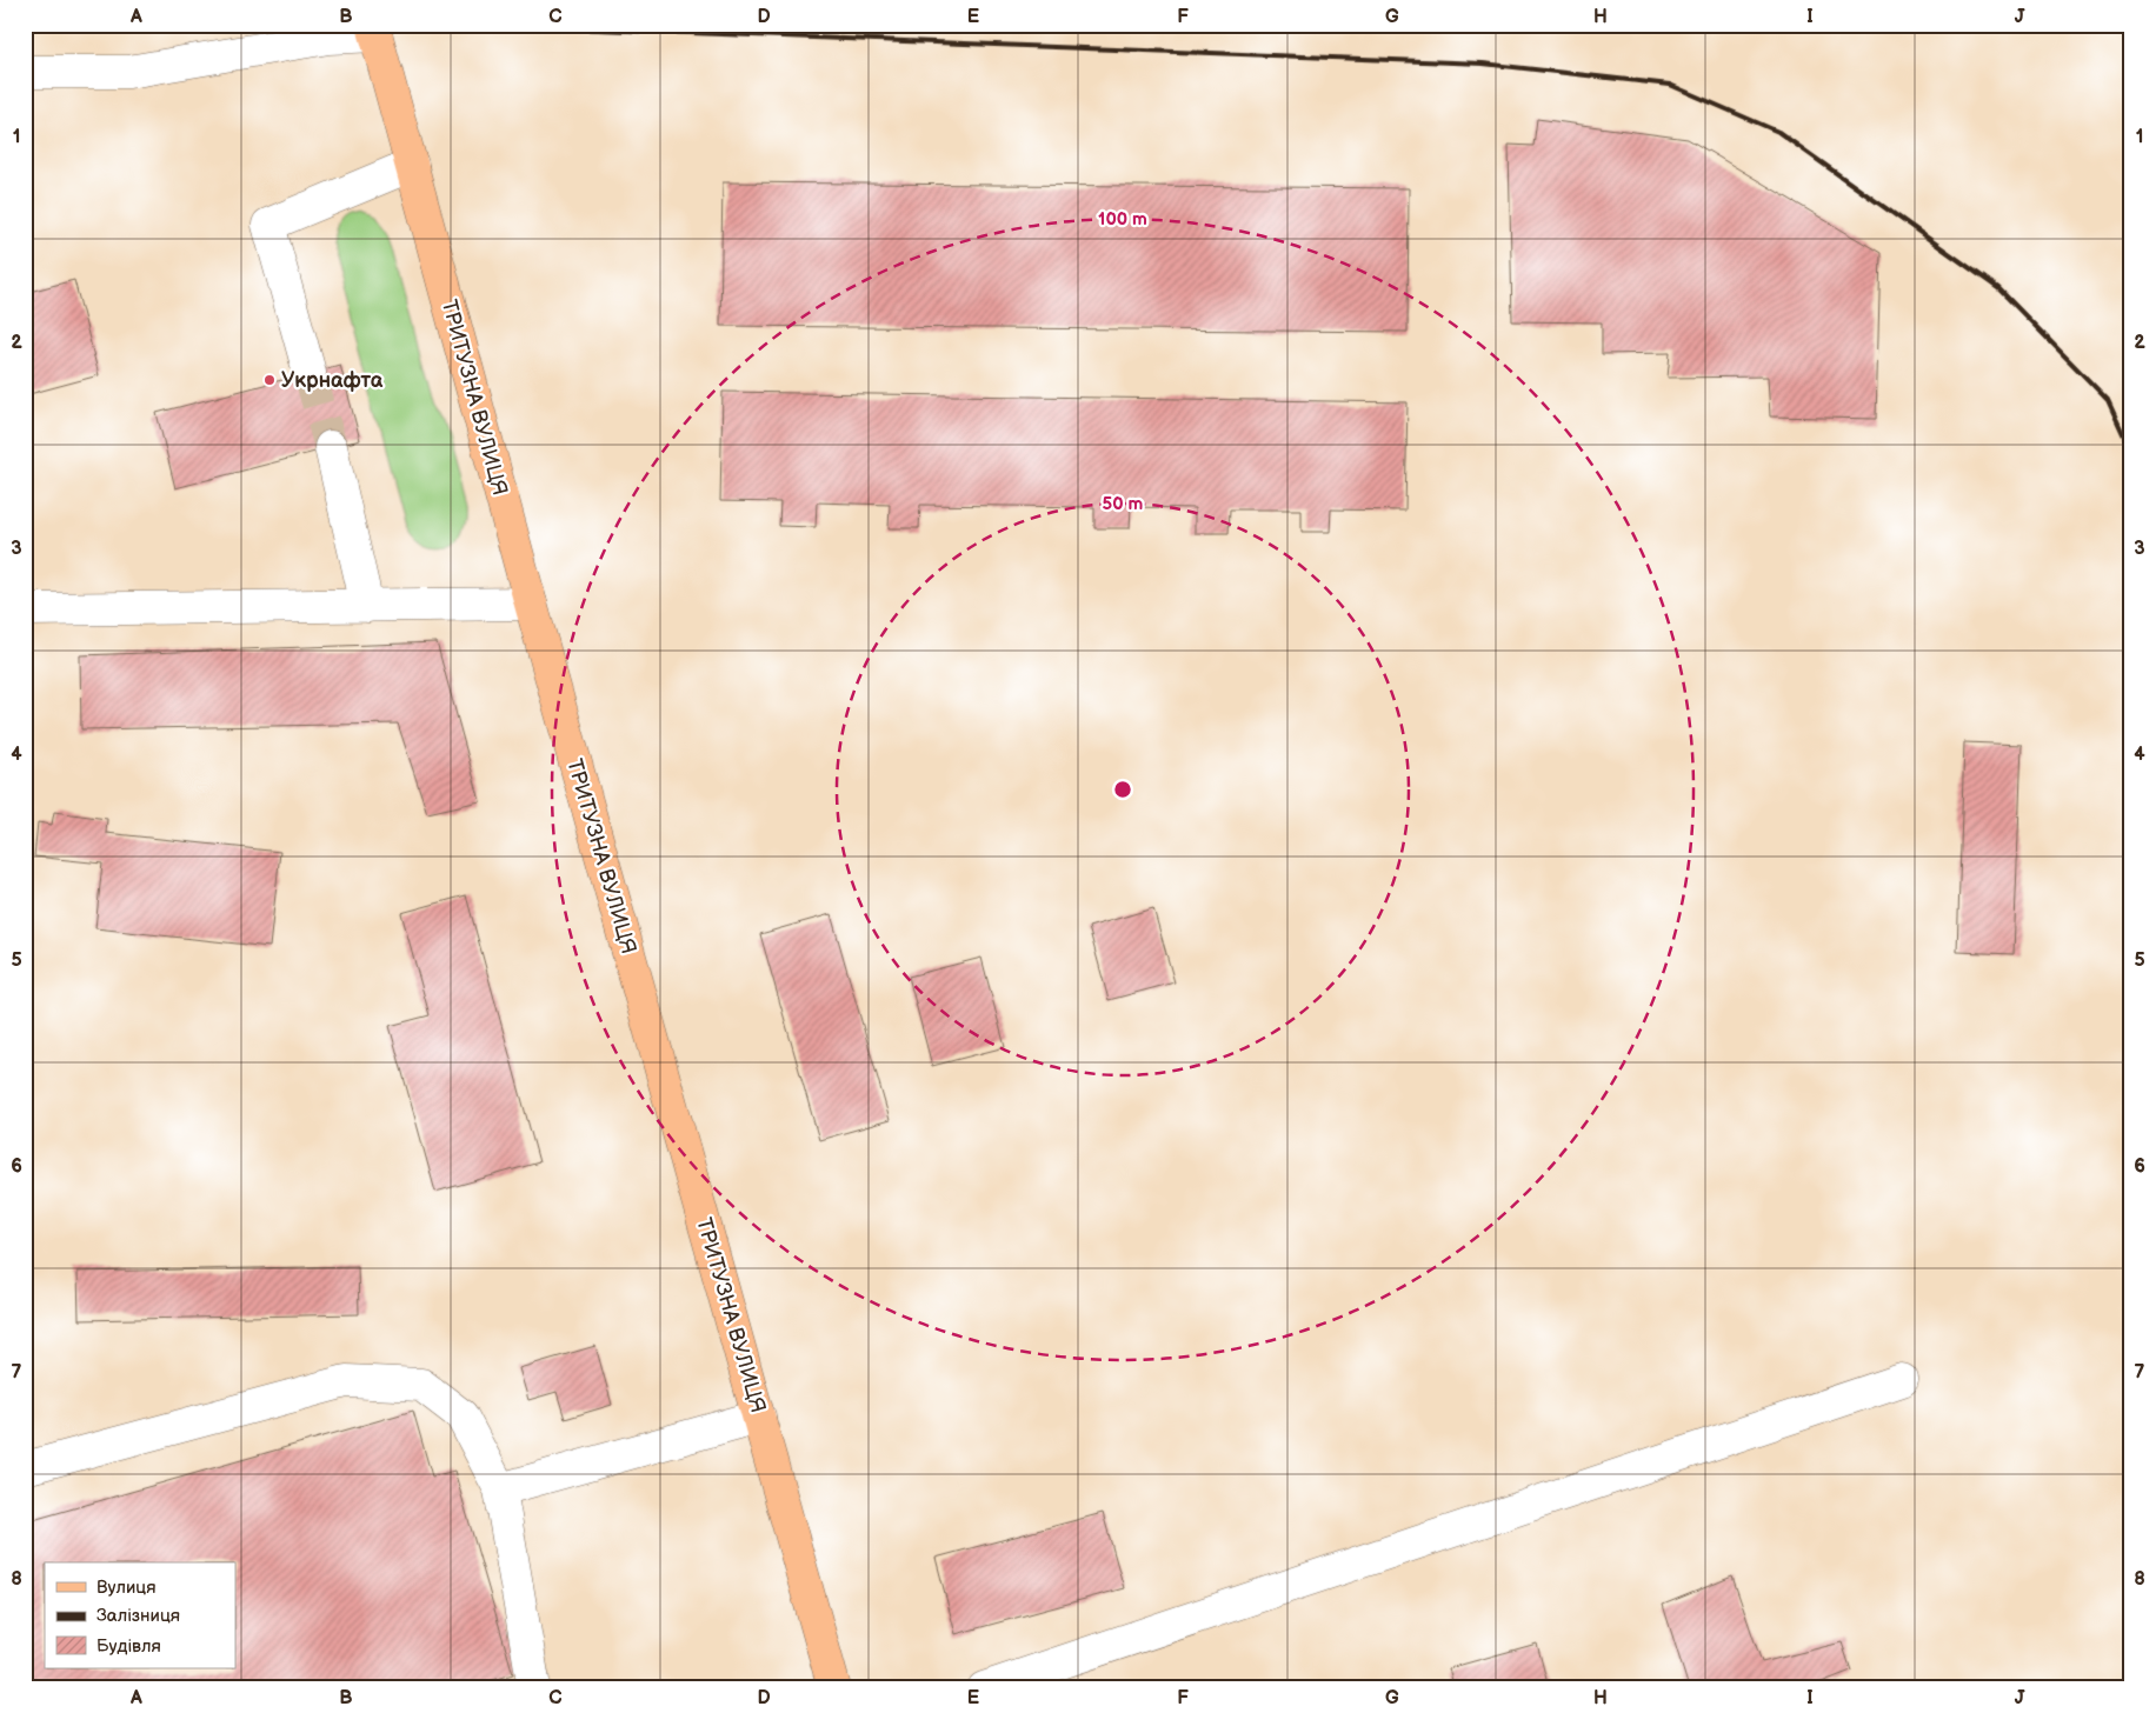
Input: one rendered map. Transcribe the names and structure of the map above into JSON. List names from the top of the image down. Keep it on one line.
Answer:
{"streets":{"main road":["ТРИТУЗНА ВУЛИЦЯ"]},"places":["Укрнафта"],"legend":["Вулиця","Залізниця","Будівля"],"grid":{"columns":["A","B","C","D","E","F","G","H","I","J"],"rows":["1","2","3","4","5","6","7","8"]},"rings":["100 m","50 m"]}
